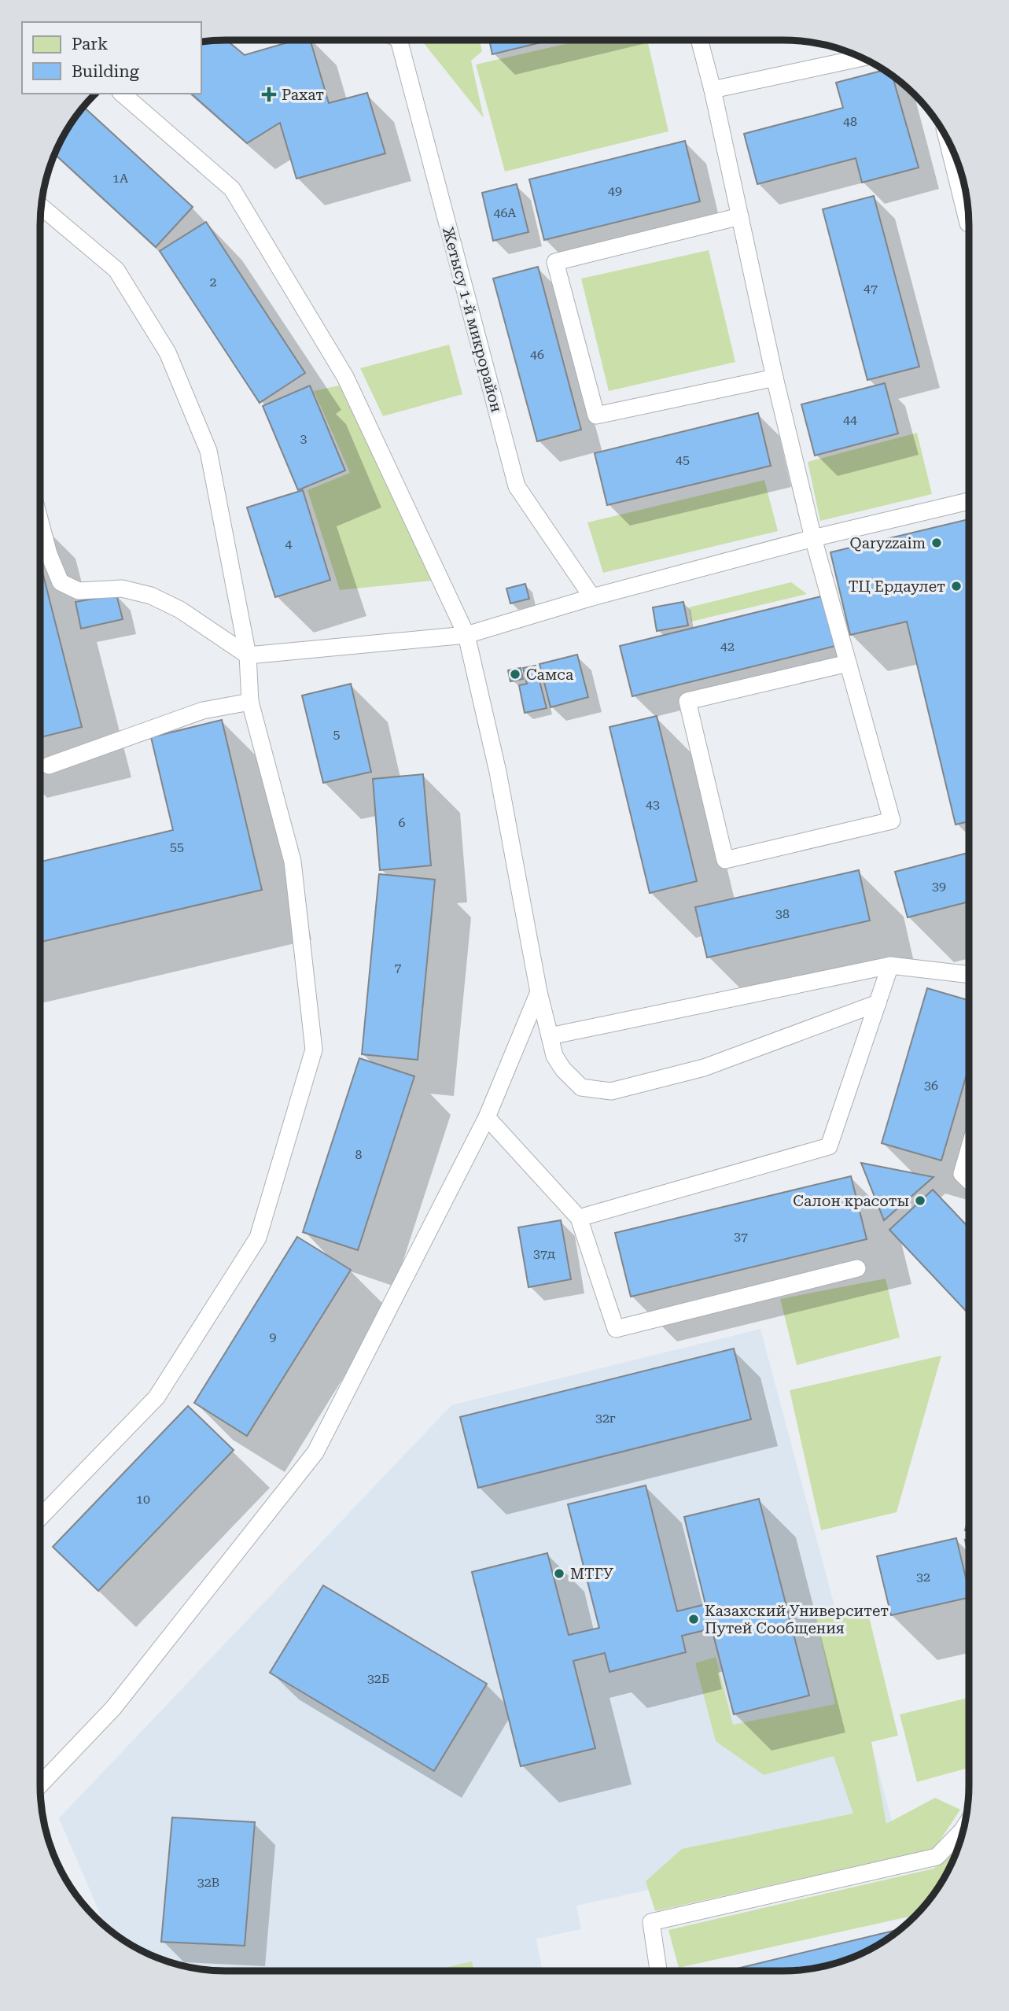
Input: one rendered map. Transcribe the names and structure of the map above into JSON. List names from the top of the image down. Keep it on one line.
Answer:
{"streets":{"lane":["Жетысу 1-й микрорайон"]},"places":{"health":["Рахат"],"other":["Qaryzzaim","ТЦ Ердаулет","Самса","Салон красоты","МТГУ","Казахский Университет Путей Сообщения"]},"house_numbers":["48","1А","49","46А","2","47","46","44","3","45","4","42","5","43","6","55","39","38","7","36","8","37","37д","9","32г","10","32","32Б","32В"],"legend":["Park","Building"]}
